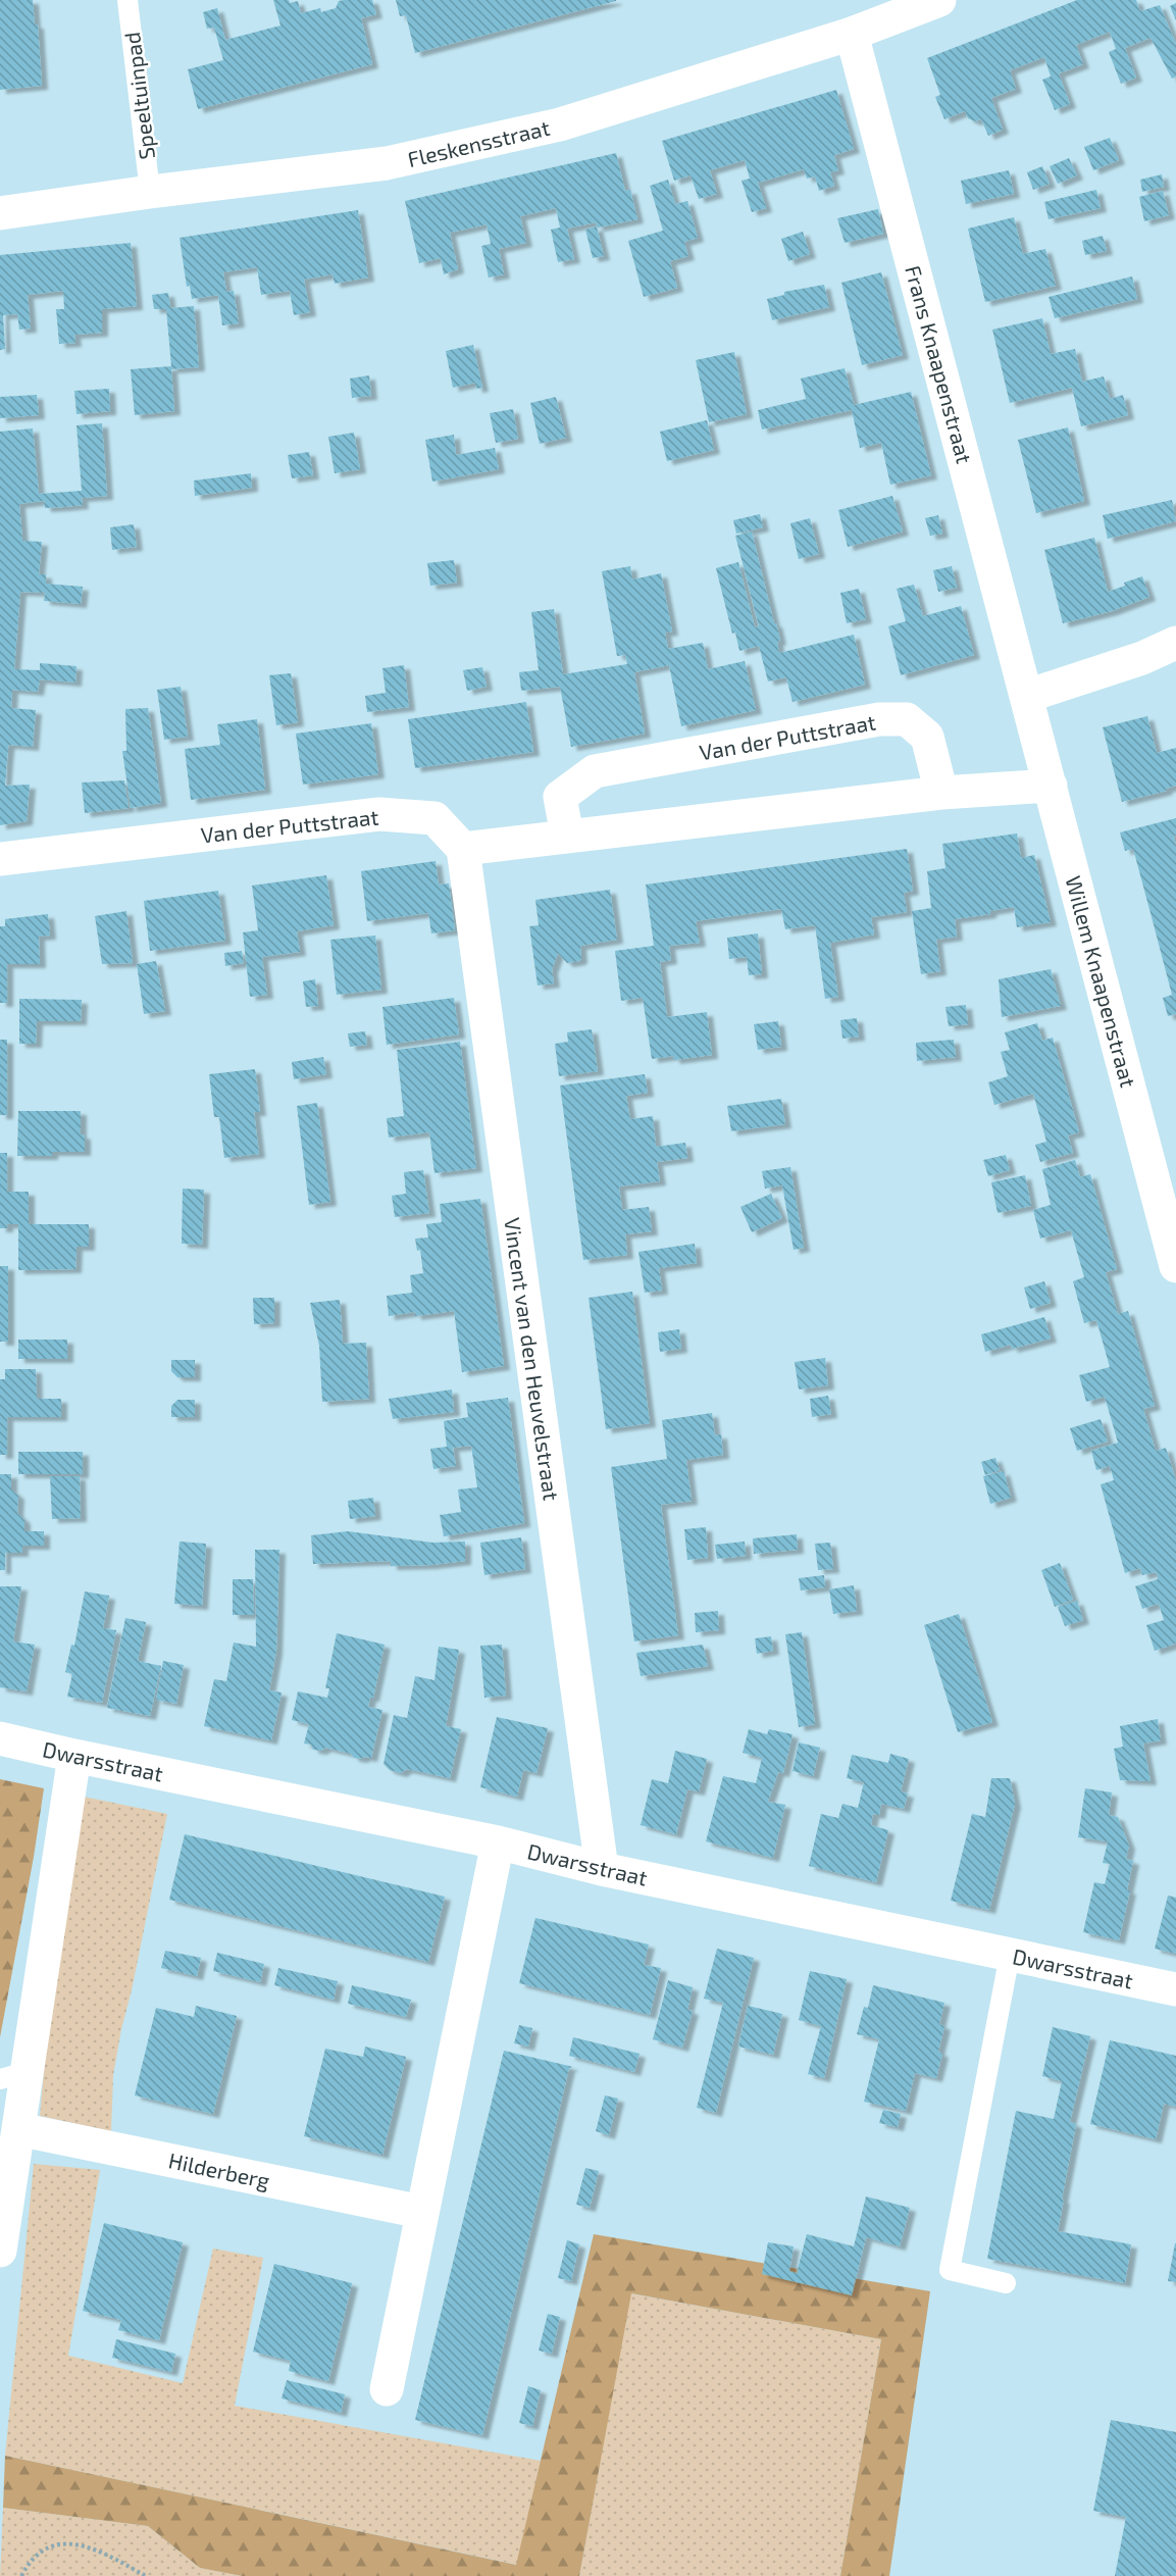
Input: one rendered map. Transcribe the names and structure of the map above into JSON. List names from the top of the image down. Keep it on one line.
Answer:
{"streets":{"street":["Fleskensstraat","Frans Knaapenstraat","Van der Puttstraat","Willem Knaapenstraat","Vincent van den Heuvelstraat","Dwarsstraat","Hilderberg"],"lane":["Speeltuinpad"]},"crossings":[["Speeltuinpad","Fleskensstraat"],["Fleskensstraat","Frans Knaapenstraat"],["Frans Knaapenstraat","Willem Knaapenstraat"],["Van der Puttstraat","Vincent van den Heuvelstraat"],["Vincent van den Heuvelstraat","Dwarsstraat"]]}
